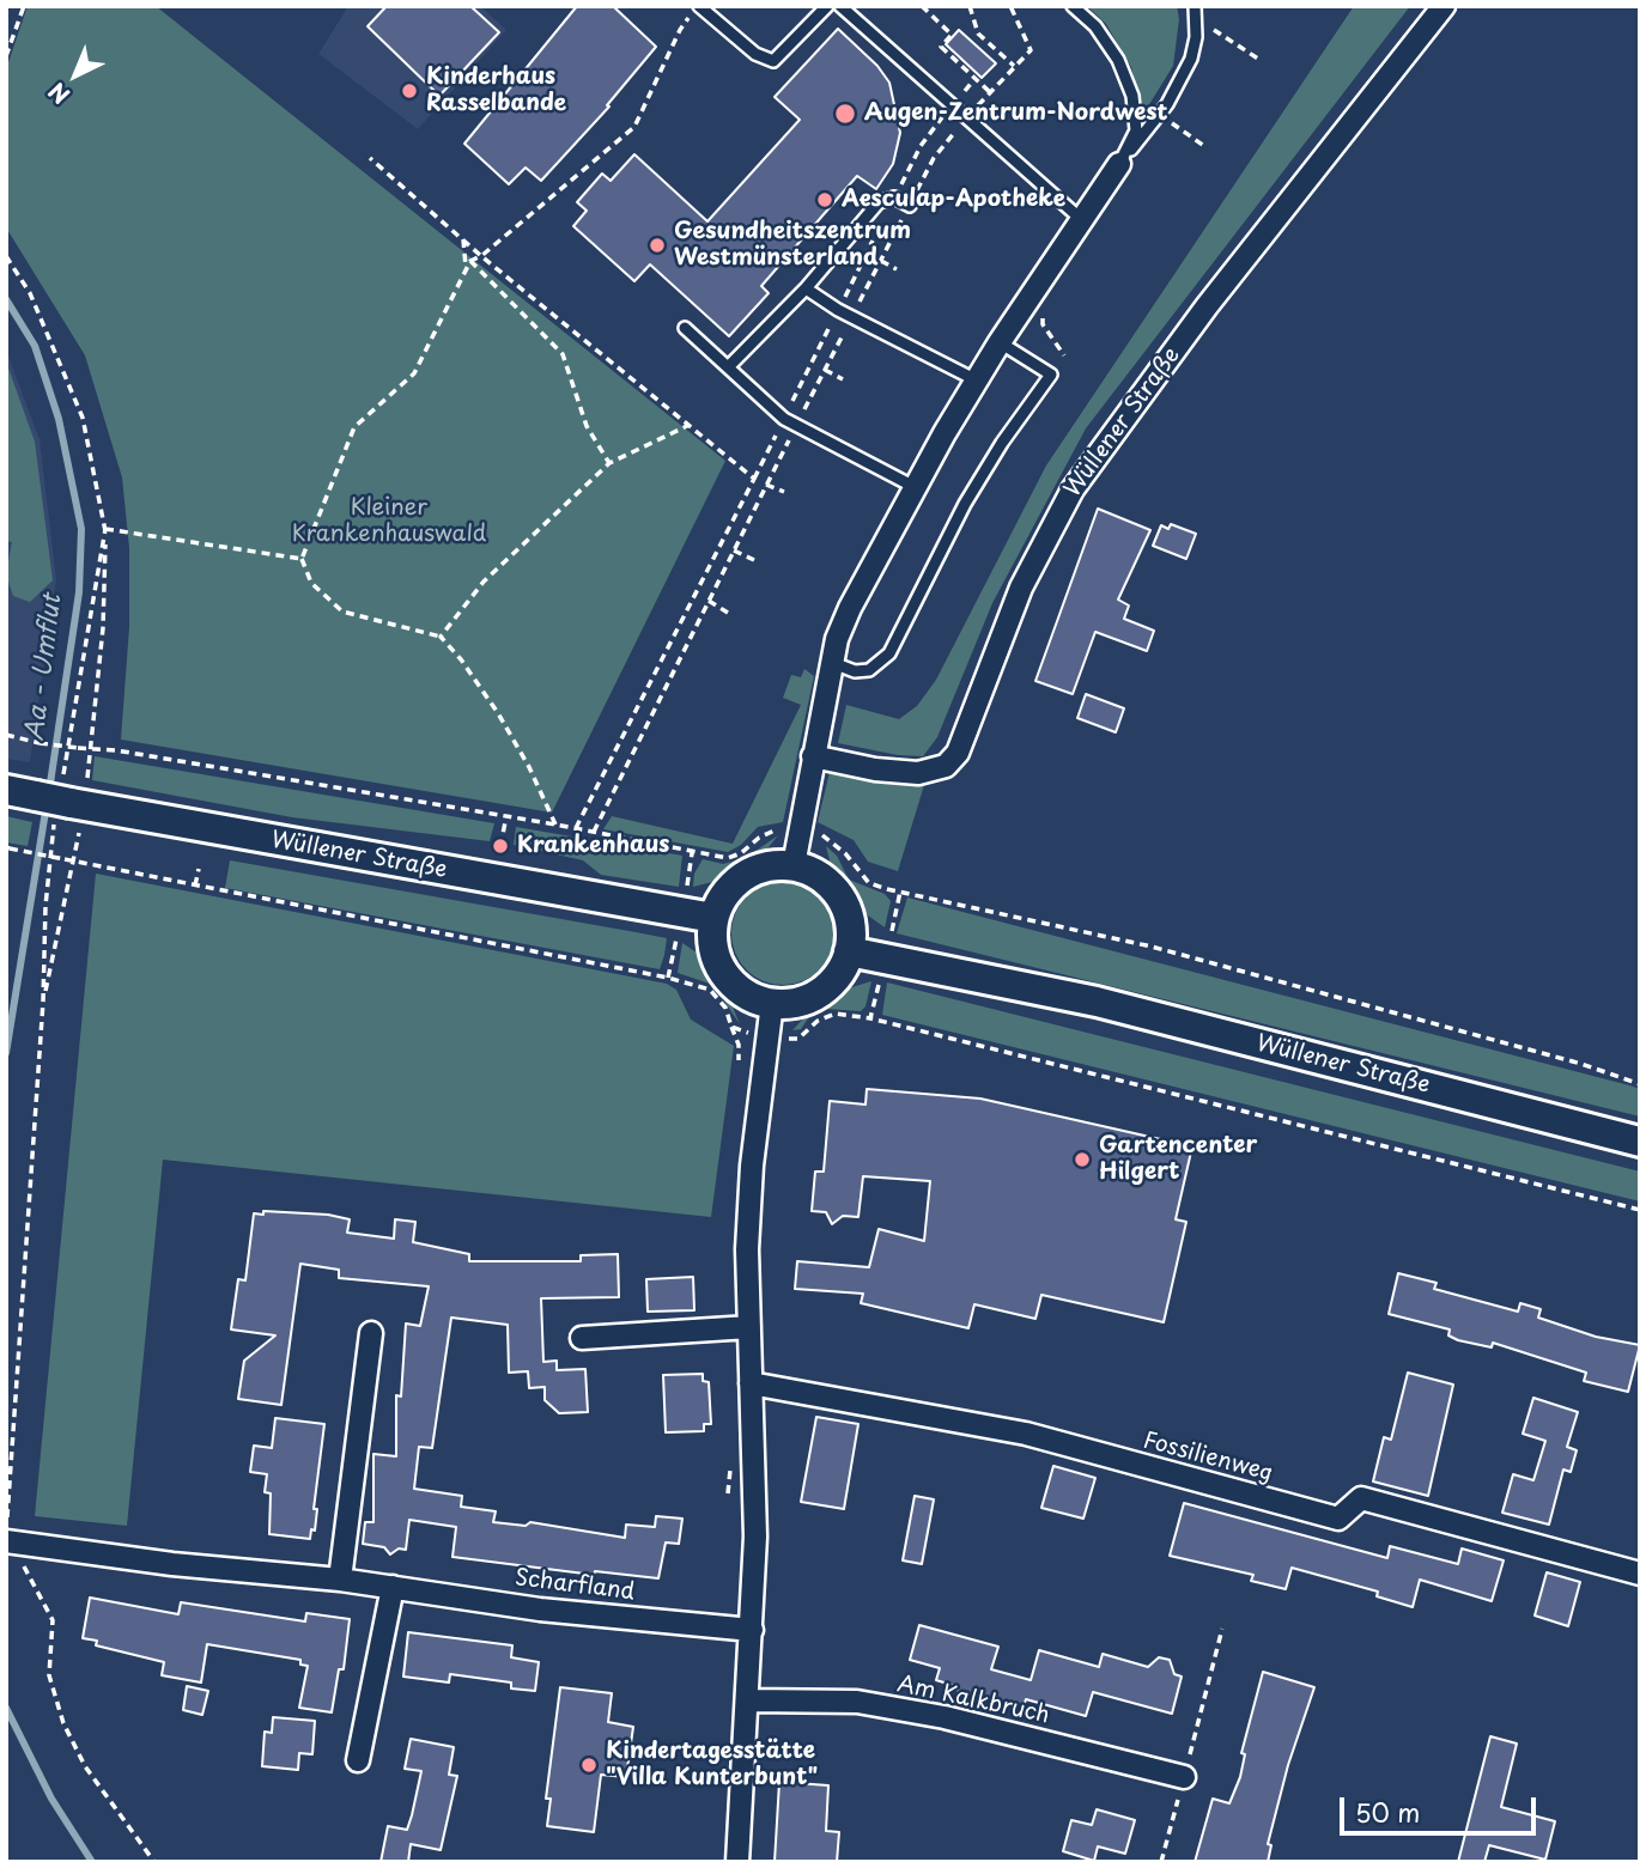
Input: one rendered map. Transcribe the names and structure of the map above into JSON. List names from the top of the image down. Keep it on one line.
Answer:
{"streets":{"main road":["Wüllener Straße"],"street":["Fossilienweg","Scharfland","Am Kalkbruch"]},"water":["Aa - Umflut"],"parks":["Kleiner Krankenhauswald"],"places":["Kinderhaus Rasselbande","Augen-Zentrum-Nordwest","Aesculap-Apotheke","Gesundheitszentrum Westmünsterland","Krankenhaus","Gartencenter Hilgert","Kindertagesstätte \"Villa Kunterbunt\""],"scale_bar":"50 m","north":"bottom left"}
